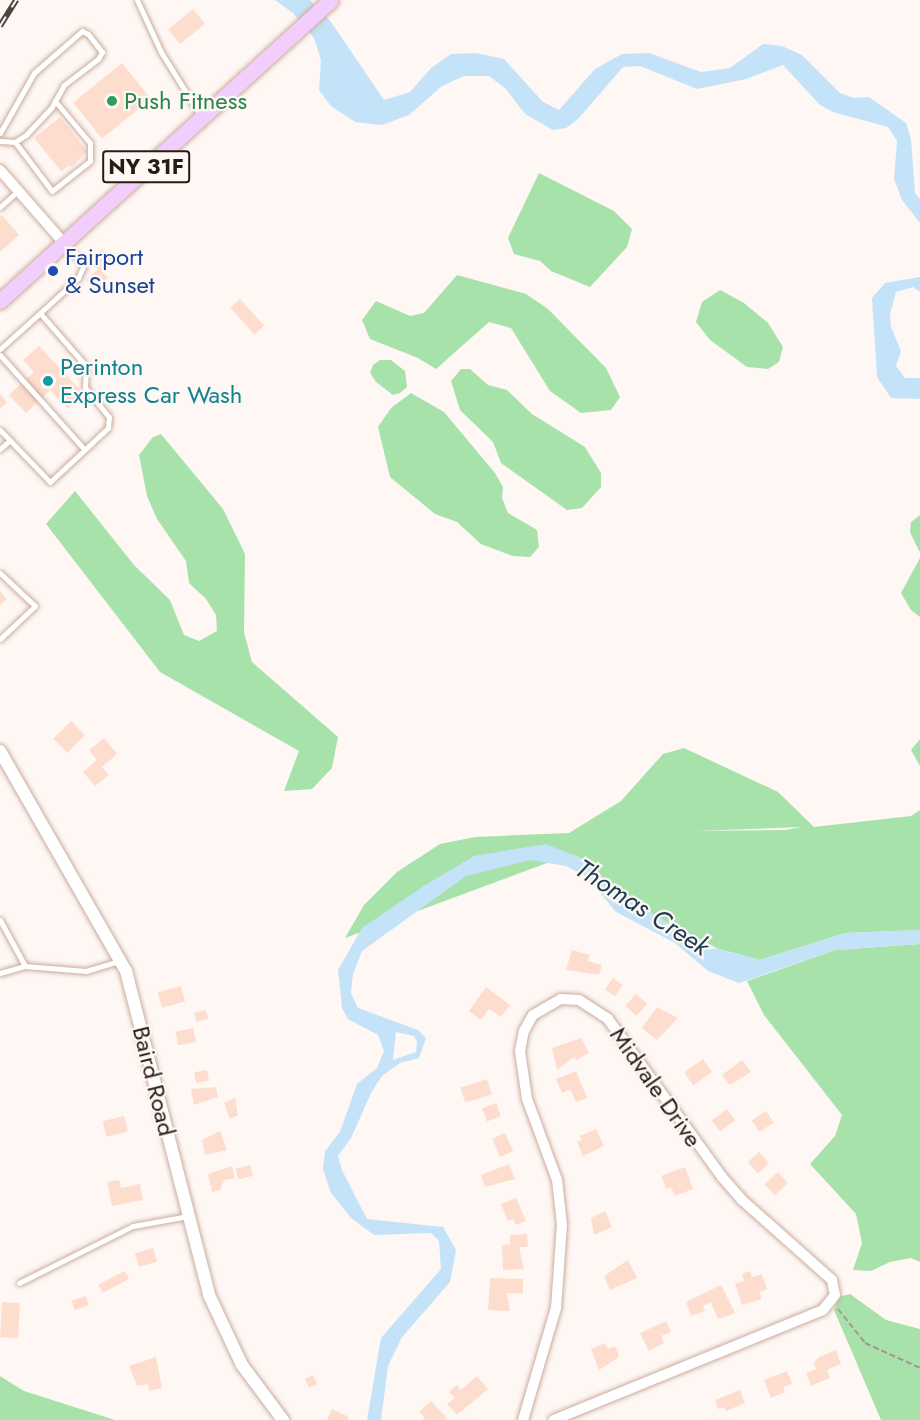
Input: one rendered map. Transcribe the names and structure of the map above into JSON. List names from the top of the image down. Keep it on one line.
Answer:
{"streets":{"main road":["NY 31F"],"street":["Baird Road","Midvale Drive"]},"water":["Thomas Creek"],"places":["Push Fitness","Fairport & Sunset","Perinton Express Car Wash"]}
